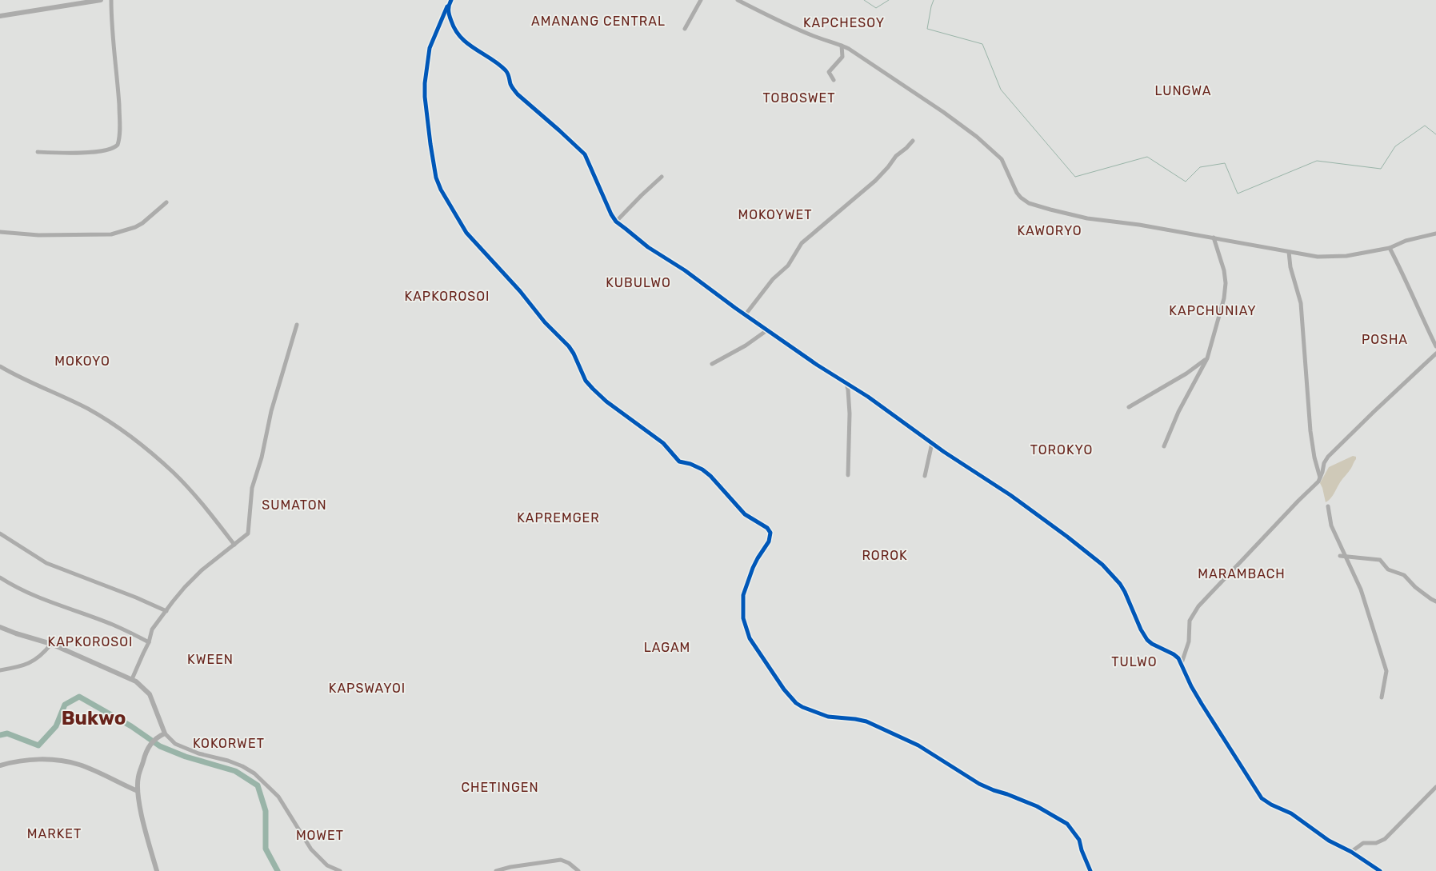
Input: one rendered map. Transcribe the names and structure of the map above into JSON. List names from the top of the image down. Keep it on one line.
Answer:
{"districts":["AMANANG CENTRAL","KAPCHESOY","LUNGWA","TOBOSWET","MOKOYWET","KAWORYO","KUBULWO","KAPKOROSOI","KAPCHUNIAY","POSHA","MOKOYO","TOROKYO","SUMATON","KAPREMGER","ROROK","MARAMBACH","KAPKOROSOI","LAGAM","KWEEN","TULWO","KAPSWAYOI","Bukwo","KOKORWET","CHETINGEN","MARKET","MOWET"]}
